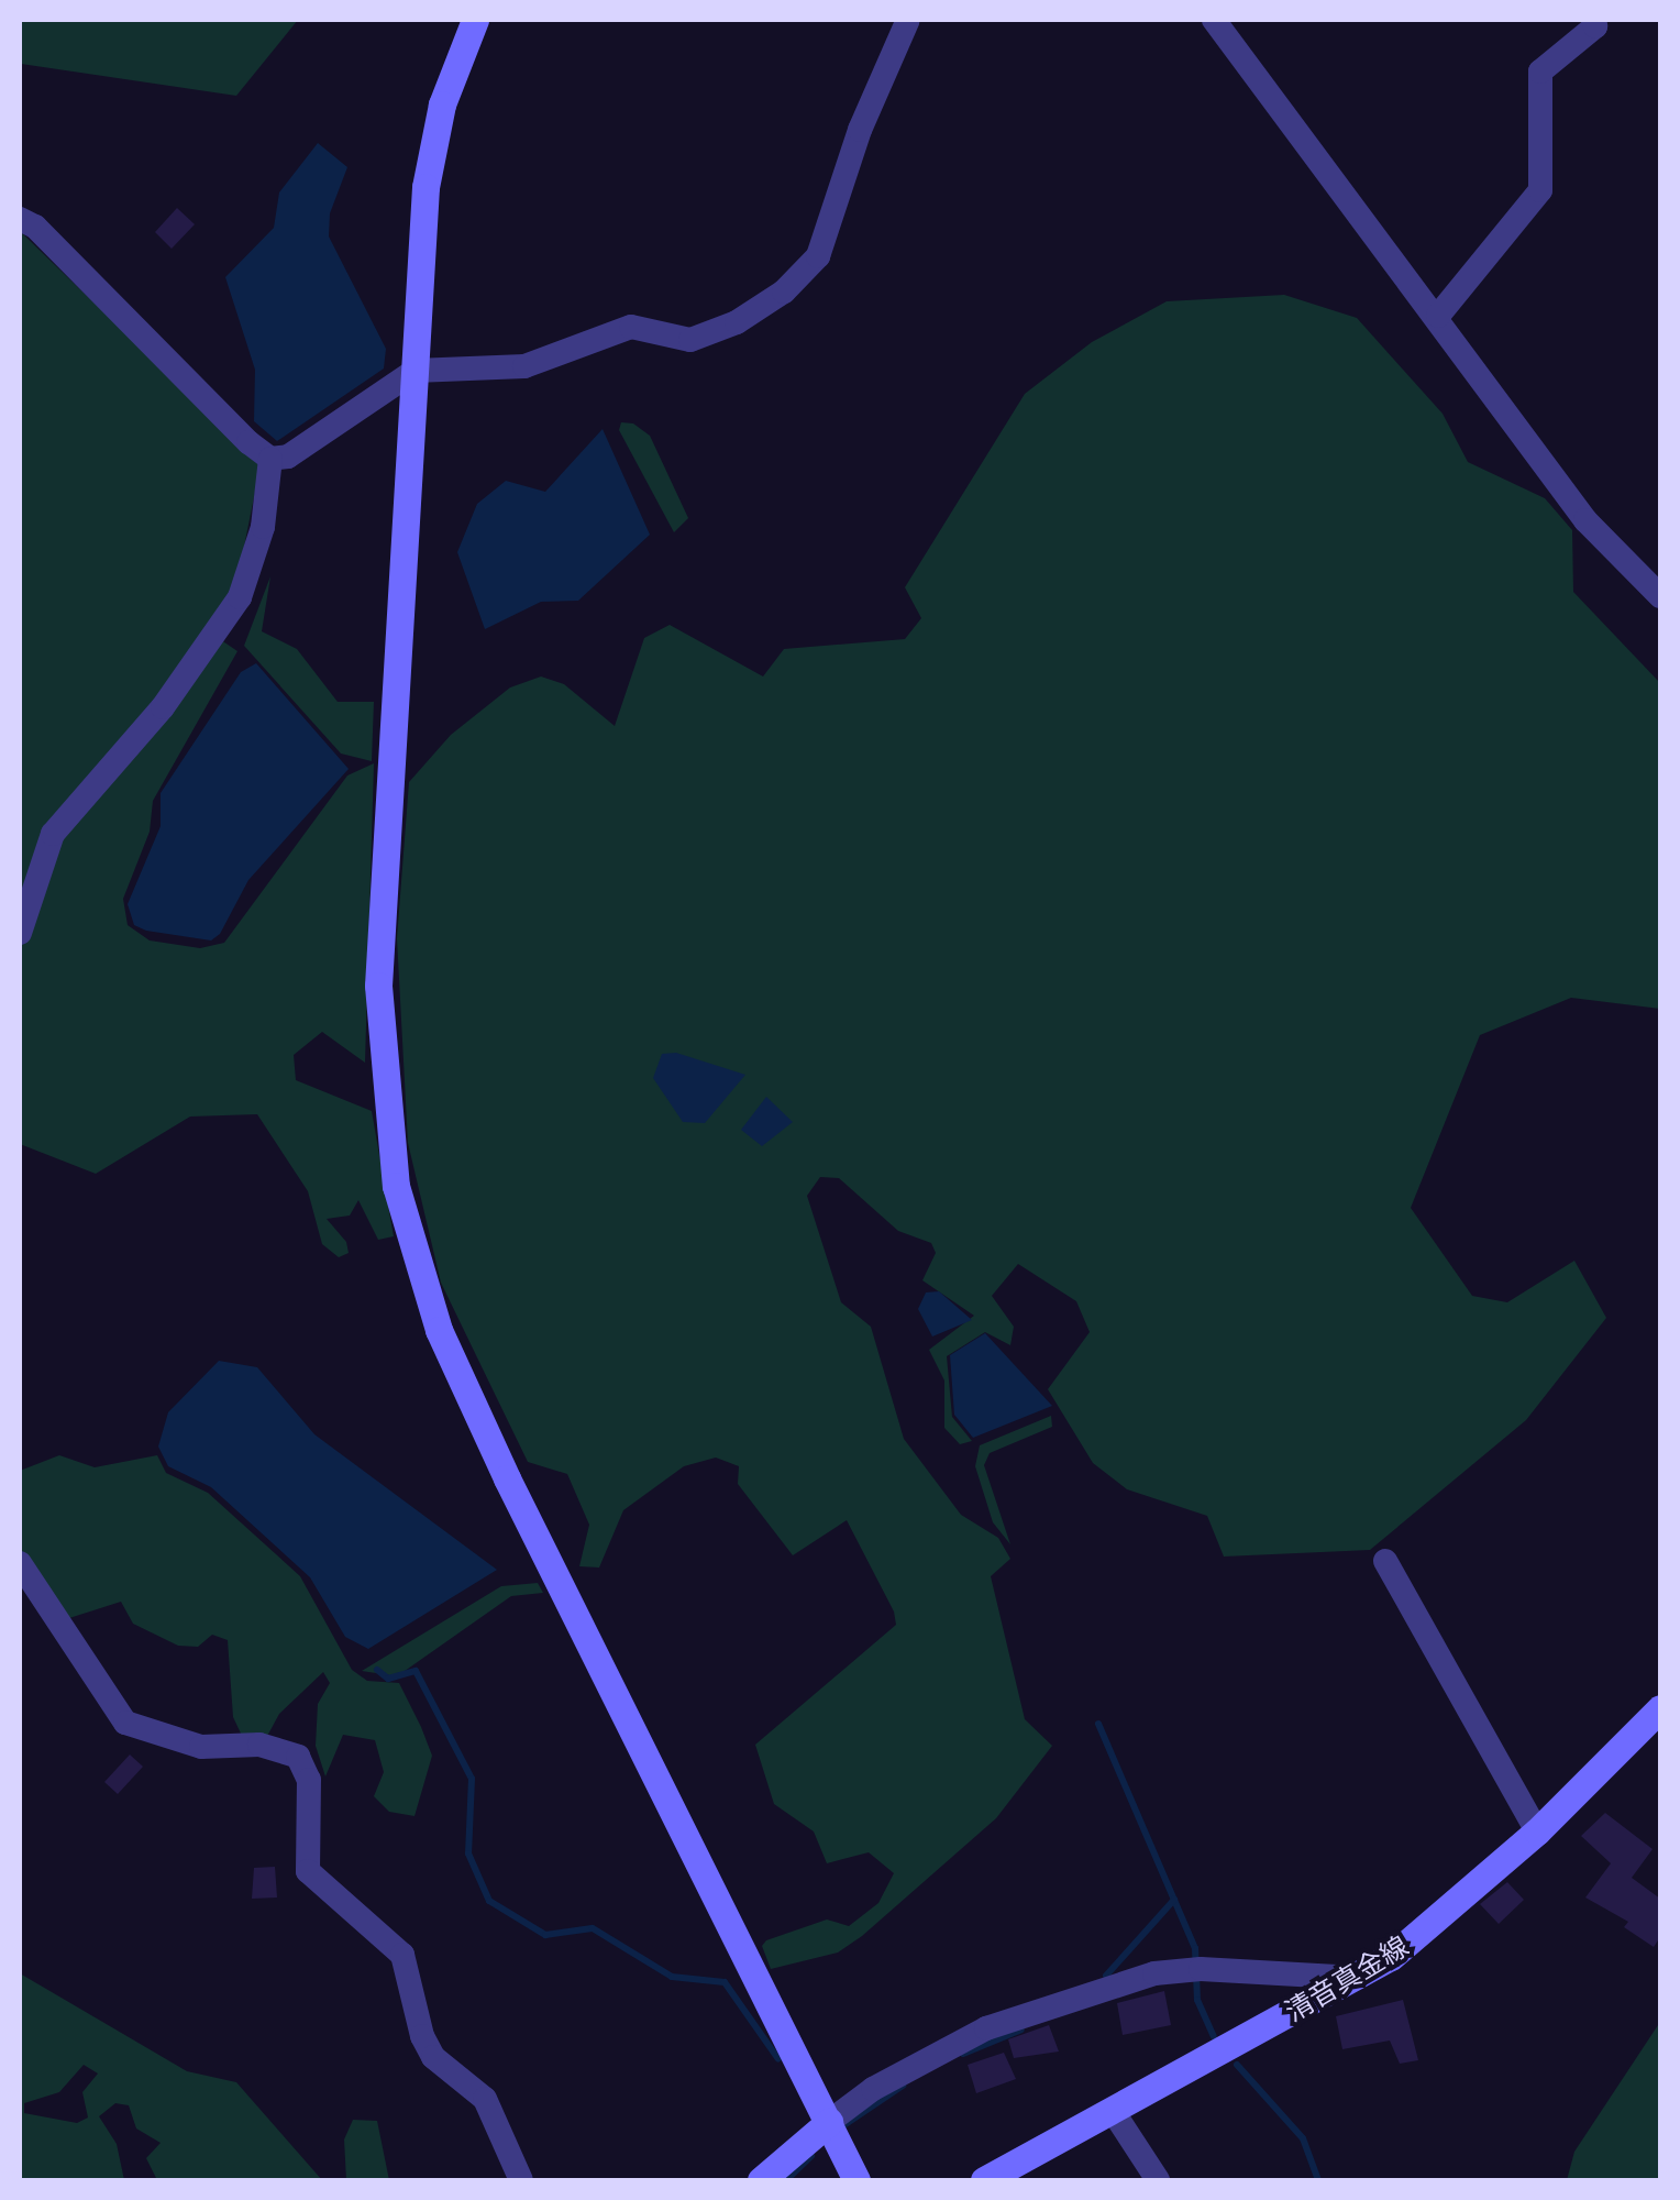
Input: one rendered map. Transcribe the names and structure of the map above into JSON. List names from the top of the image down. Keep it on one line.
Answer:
{"streets":{"street":["清音真金線"]}}
